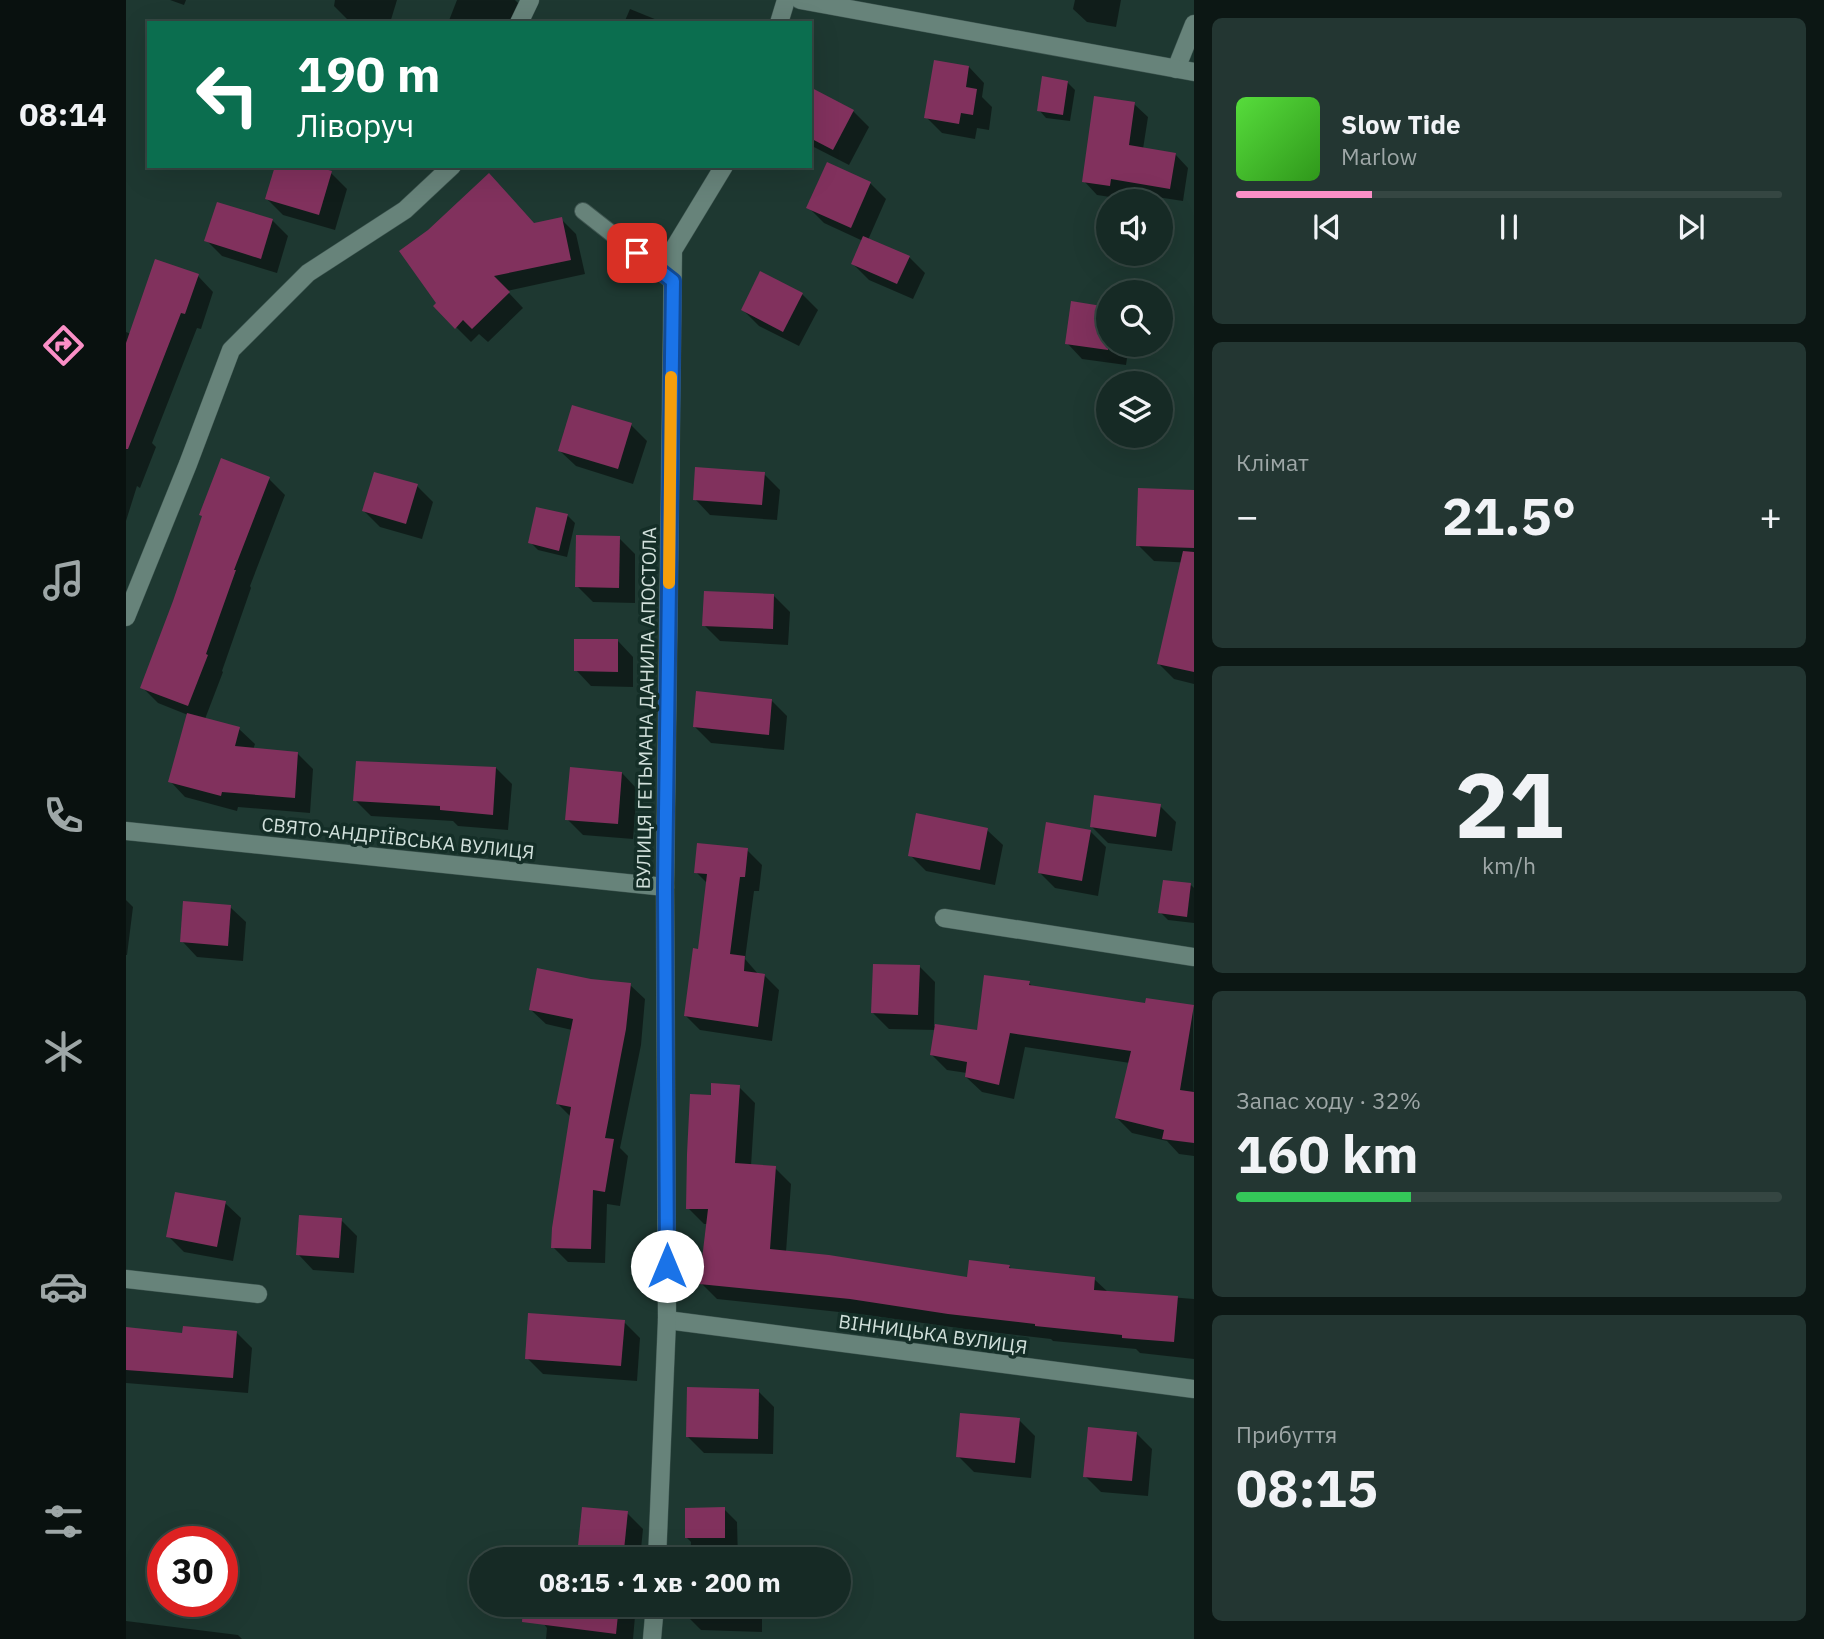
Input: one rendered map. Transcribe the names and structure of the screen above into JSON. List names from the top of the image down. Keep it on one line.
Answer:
{"streets":{"street":["ВУЛИЦЯ ГЕТЬМАНА ДАНИЛА АПОСТОЛА","СВЯТО-АНДРІЇВСЬКА ВУЛИЦЯ","ВІННИЦЬКА ВУЛИЦЯ"]},"crossings":[["ВУЛИЦЯ ГЕТЬМАНА ДАНИЛА АПОСТОЛА","СВЯТО-АНДРІЇВСЬКА ВУЛИЦЯ"],["ВУЛИЦЯ ГЕТЬМАНА ДАНИЛА АПОСТОЛА","ВІННИЦЬКА ВУЛИЦЯ"]],"page":{"tabs":"08:14","turn":["190 m","Ліворуч"],"song":["Slow Tide","Marlow"],"tile":["Клімат",["21","km/h"],["Запас ходу · 32%","160 km"],["Прибуття","08:15"]],"heat":["−","21.5°","+"],"limit":"30","trip":"08:15 · 1 хв · 200 m"}}
